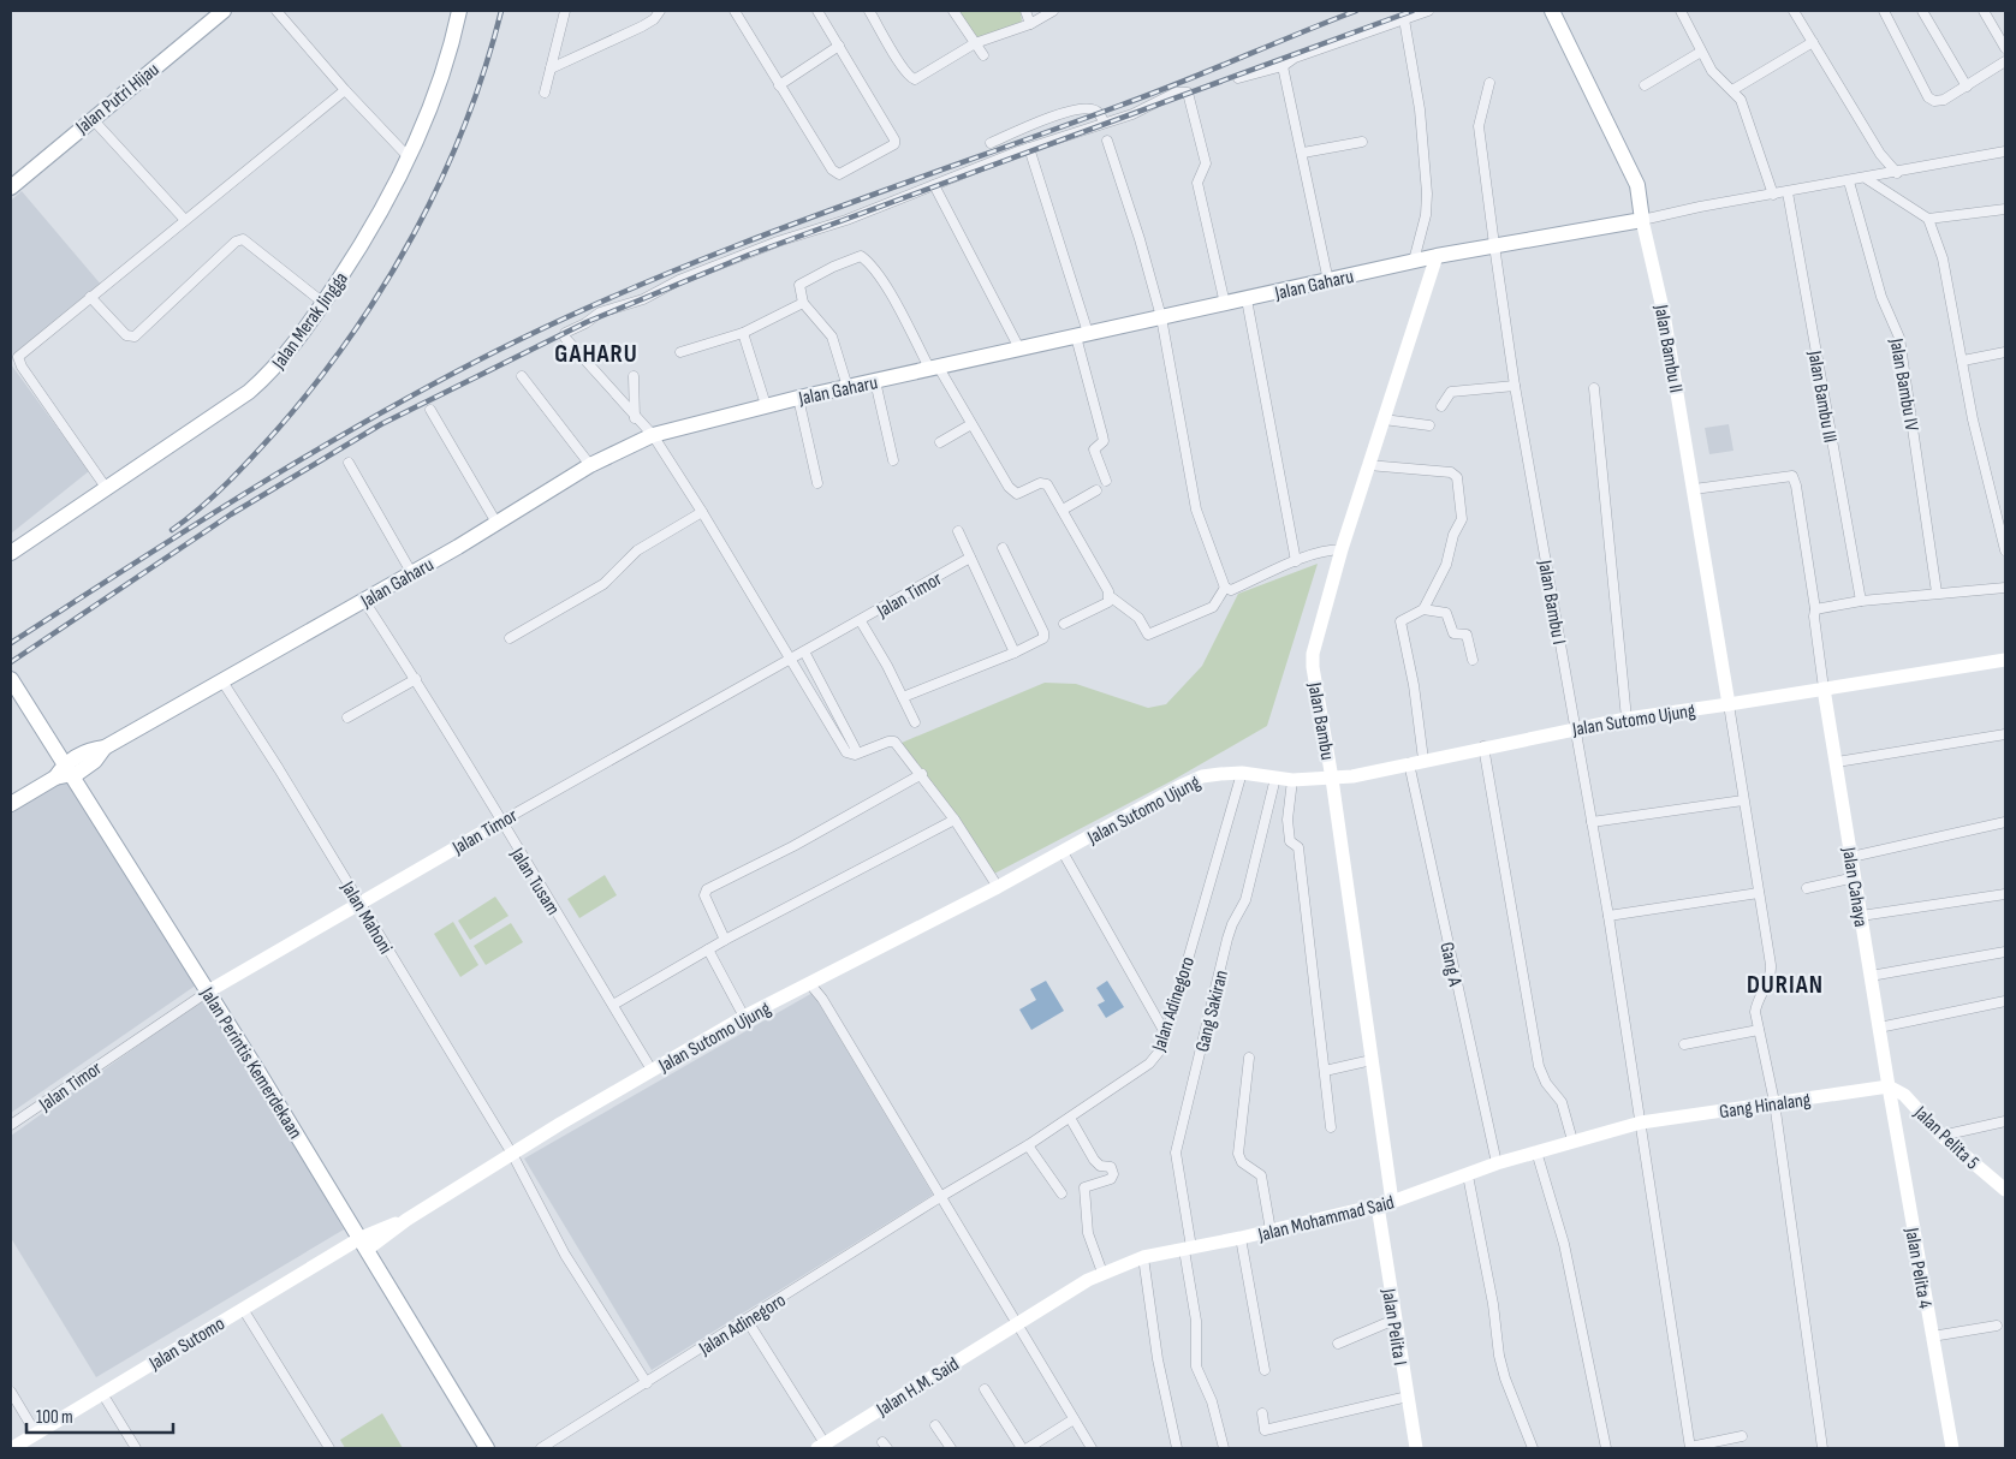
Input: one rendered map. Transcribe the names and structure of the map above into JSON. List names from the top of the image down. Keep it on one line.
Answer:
{"streets":{"main road":["Jalan Putri Hijau","Jalan Gaharu","Jalan Merak Jingga","Jalan Bambu II","Jalan Perintis Kemerdekaan"],"street":["Jalan Bambu IV","Jalan Bambu III","Jalan Timor","Jalan Bambu I","Jalan Sutomo Ujung","Jalan Bambu","Jalan Tusam","Jalan Cahaya","Jalan Mahoni","Gang A","Jalan Adinegoro","Gang Sakiran","Gang Hinalang","Jalan Pelita 5","Jalan Mohammad Said","Jalan Pelita 4","Jalan Pelita I","Jalan Sutomo","Jalan H.M. Said"]},"crossings":[["Jalan Gaharu","Jalan Bambu II"],["Jalan Gaharu","Jalan Bambu I"],["Jalan Gaharu","Jalan Bambu"],["Jalan Gaharu","Jalan Tusam"],["Jalan Gaharu","Jalan Mahoni"],["Jalan Gaharu","Jalan Perintis Kemerdekaan"],["Jalan Bambu II","Jalan Sutomo Ujung"],["Jalan Timor","Jalan Tusam"],["Jalan Timor","Jalan Mahoni"],["Jalan Timor","Jalan Perintis Kemerdekaan"],["Jalan Bambu I","Jalan Sutomo Ujung"],["Jalan Bambu I","Gang Hinalang"],["Jalan Bambu I","Jalan Mohammad Said"],["Jalan Sutomo Ujung","Jalan Bambu"],["Jalan Sutomo Ujung","Jalan Tusam"],["Jalan Sutomo Ujung","Jalan Cahaya"],["Jalan Sutomo Ujung","Jalan Mahoni"],["Jalan Sutomo Ujung","Gang A"],["Jalan Sutomo Ujung","Jalan Adinegoro"],["Jalan Sutomo Ujung","Gang Sakiran"],["Jalan Sutomo Ujung","Jalan Perintis Kemerdekaan"],["Jalan Sutomo Ujung","Jalan Sutomo"],["Jalan Bambu","Jalan Mohammad Said"],["Jalan Cahaya","Gang Hinalang"],["Jalan Cahaya","Jalan Pelita 5"],["Jalan Cahaya","Jalan Pelita 4"],["Jalan Mahoni","Jalan Adinegoro"],["Gang A","Jalan Mohammad Said"],["Gang Sakiran","Jalan Mohammad Said"],["Jalan Perintis Kemerdekaan","Jalan Sutomo"],["Gang Hinalang","Jalan Pelita 5"],["Gang Hinalang","Jalan Mohammad Said"],["Gang Hinalang","Jalan Pelita 4"],["Jalan Pelita 5","Jalan Pelita 4"],["Jalan Mohammad Said","Jalan Pelita I"],["Jalan Mohammad Said","Jalan H.M. Said"]],"districts":["GAHARU","DURIAN"],"scale_bar":"100 m"}
